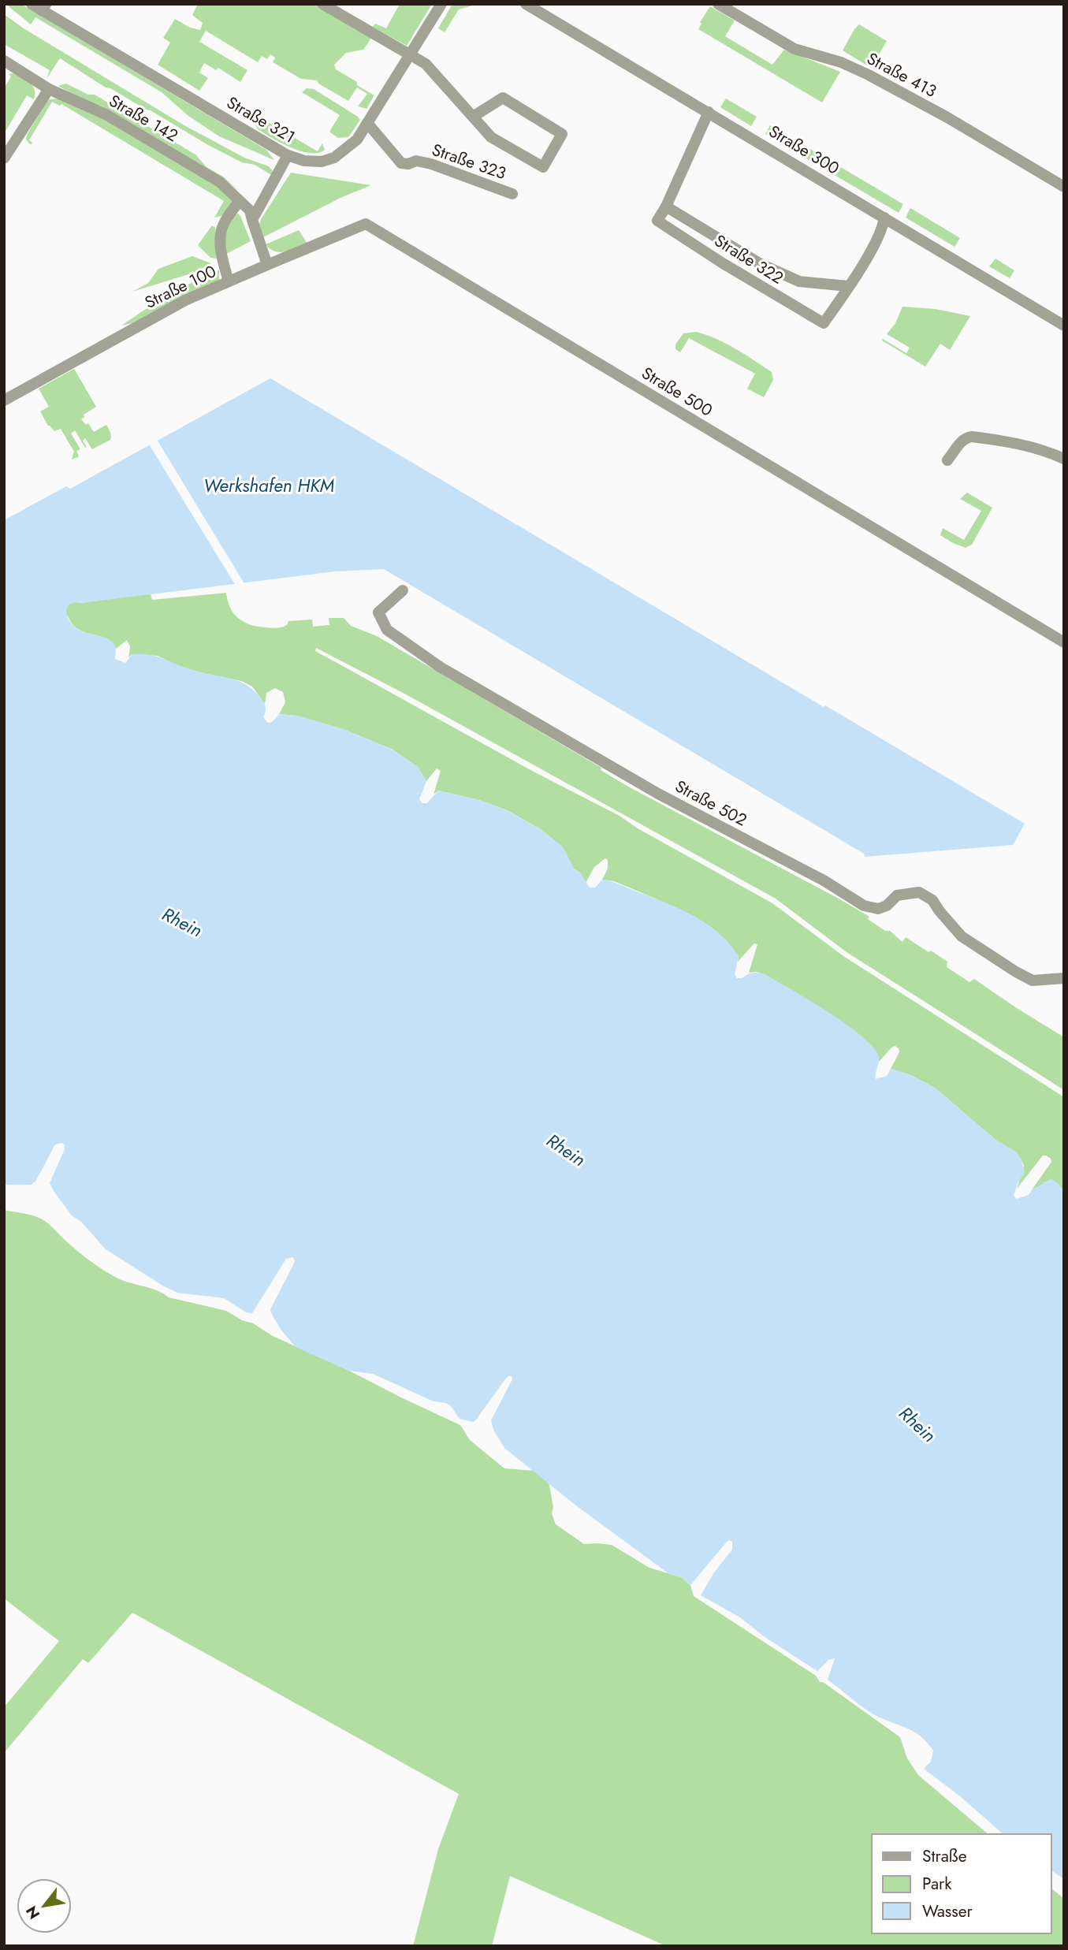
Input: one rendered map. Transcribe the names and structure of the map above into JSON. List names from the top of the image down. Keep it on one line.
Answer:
{"streets":{"street":["Straße 413","Straße 142","Straße 321","Straße 300","Straße 323","Straße 322","Straße 100","Straße 500","Straße 502"]},"crossings":[["Straße 321","Straße 323"],["Straße 300","Straße 322"],["Straße 100","Straße 500"]],"water":["Werkshafen HKM","Rhein"],"legend":["Straße","Park","Wasser"],"north":"bottom left"}
